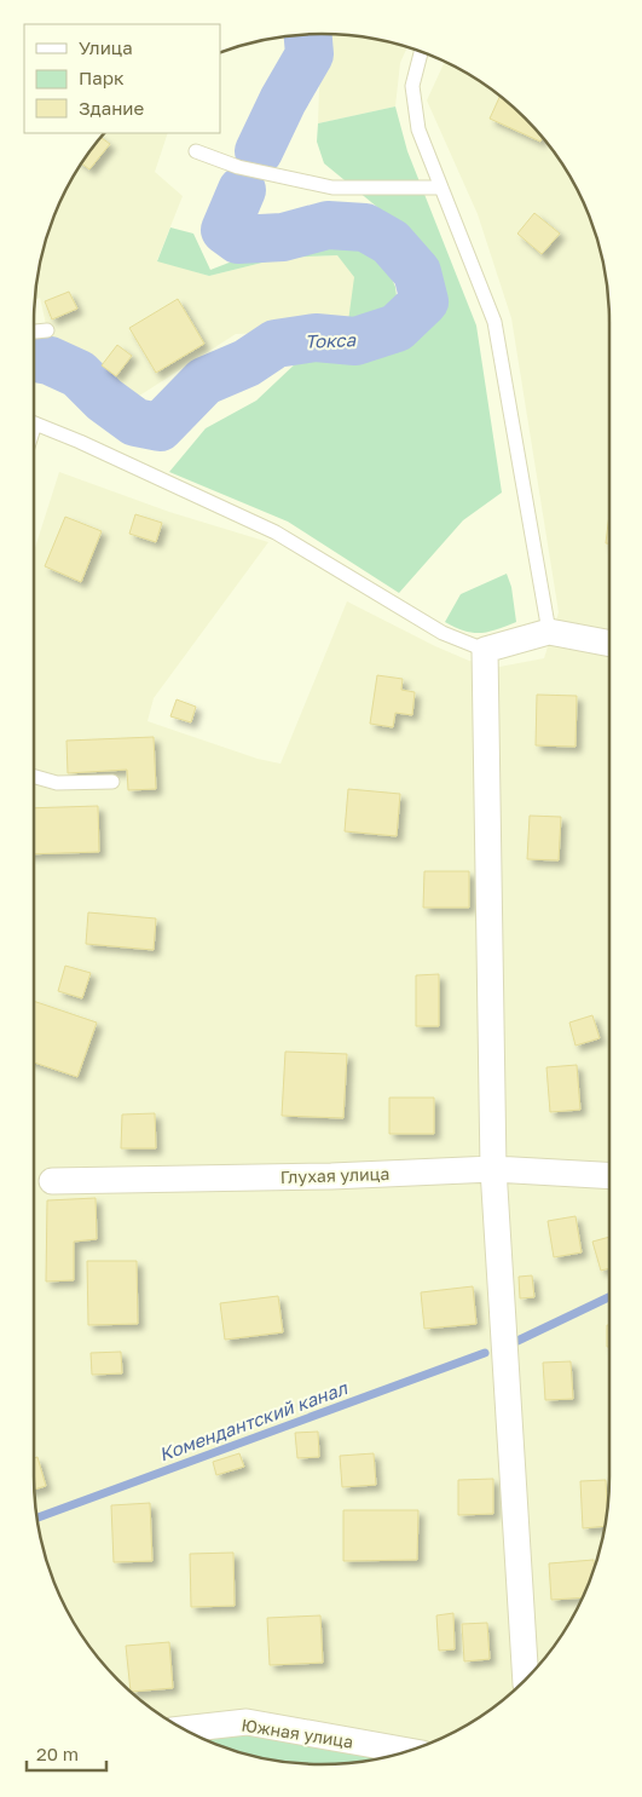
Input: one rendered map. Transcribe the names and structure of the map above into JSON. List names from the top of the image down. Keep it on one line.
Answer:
{"streets":{"street":["Глухая улица","Южная улица"]},"water":["Токса","Комендантский канал"],"legend":["Улица","Парк","Здание"],"scale_bar":"20 m"}
